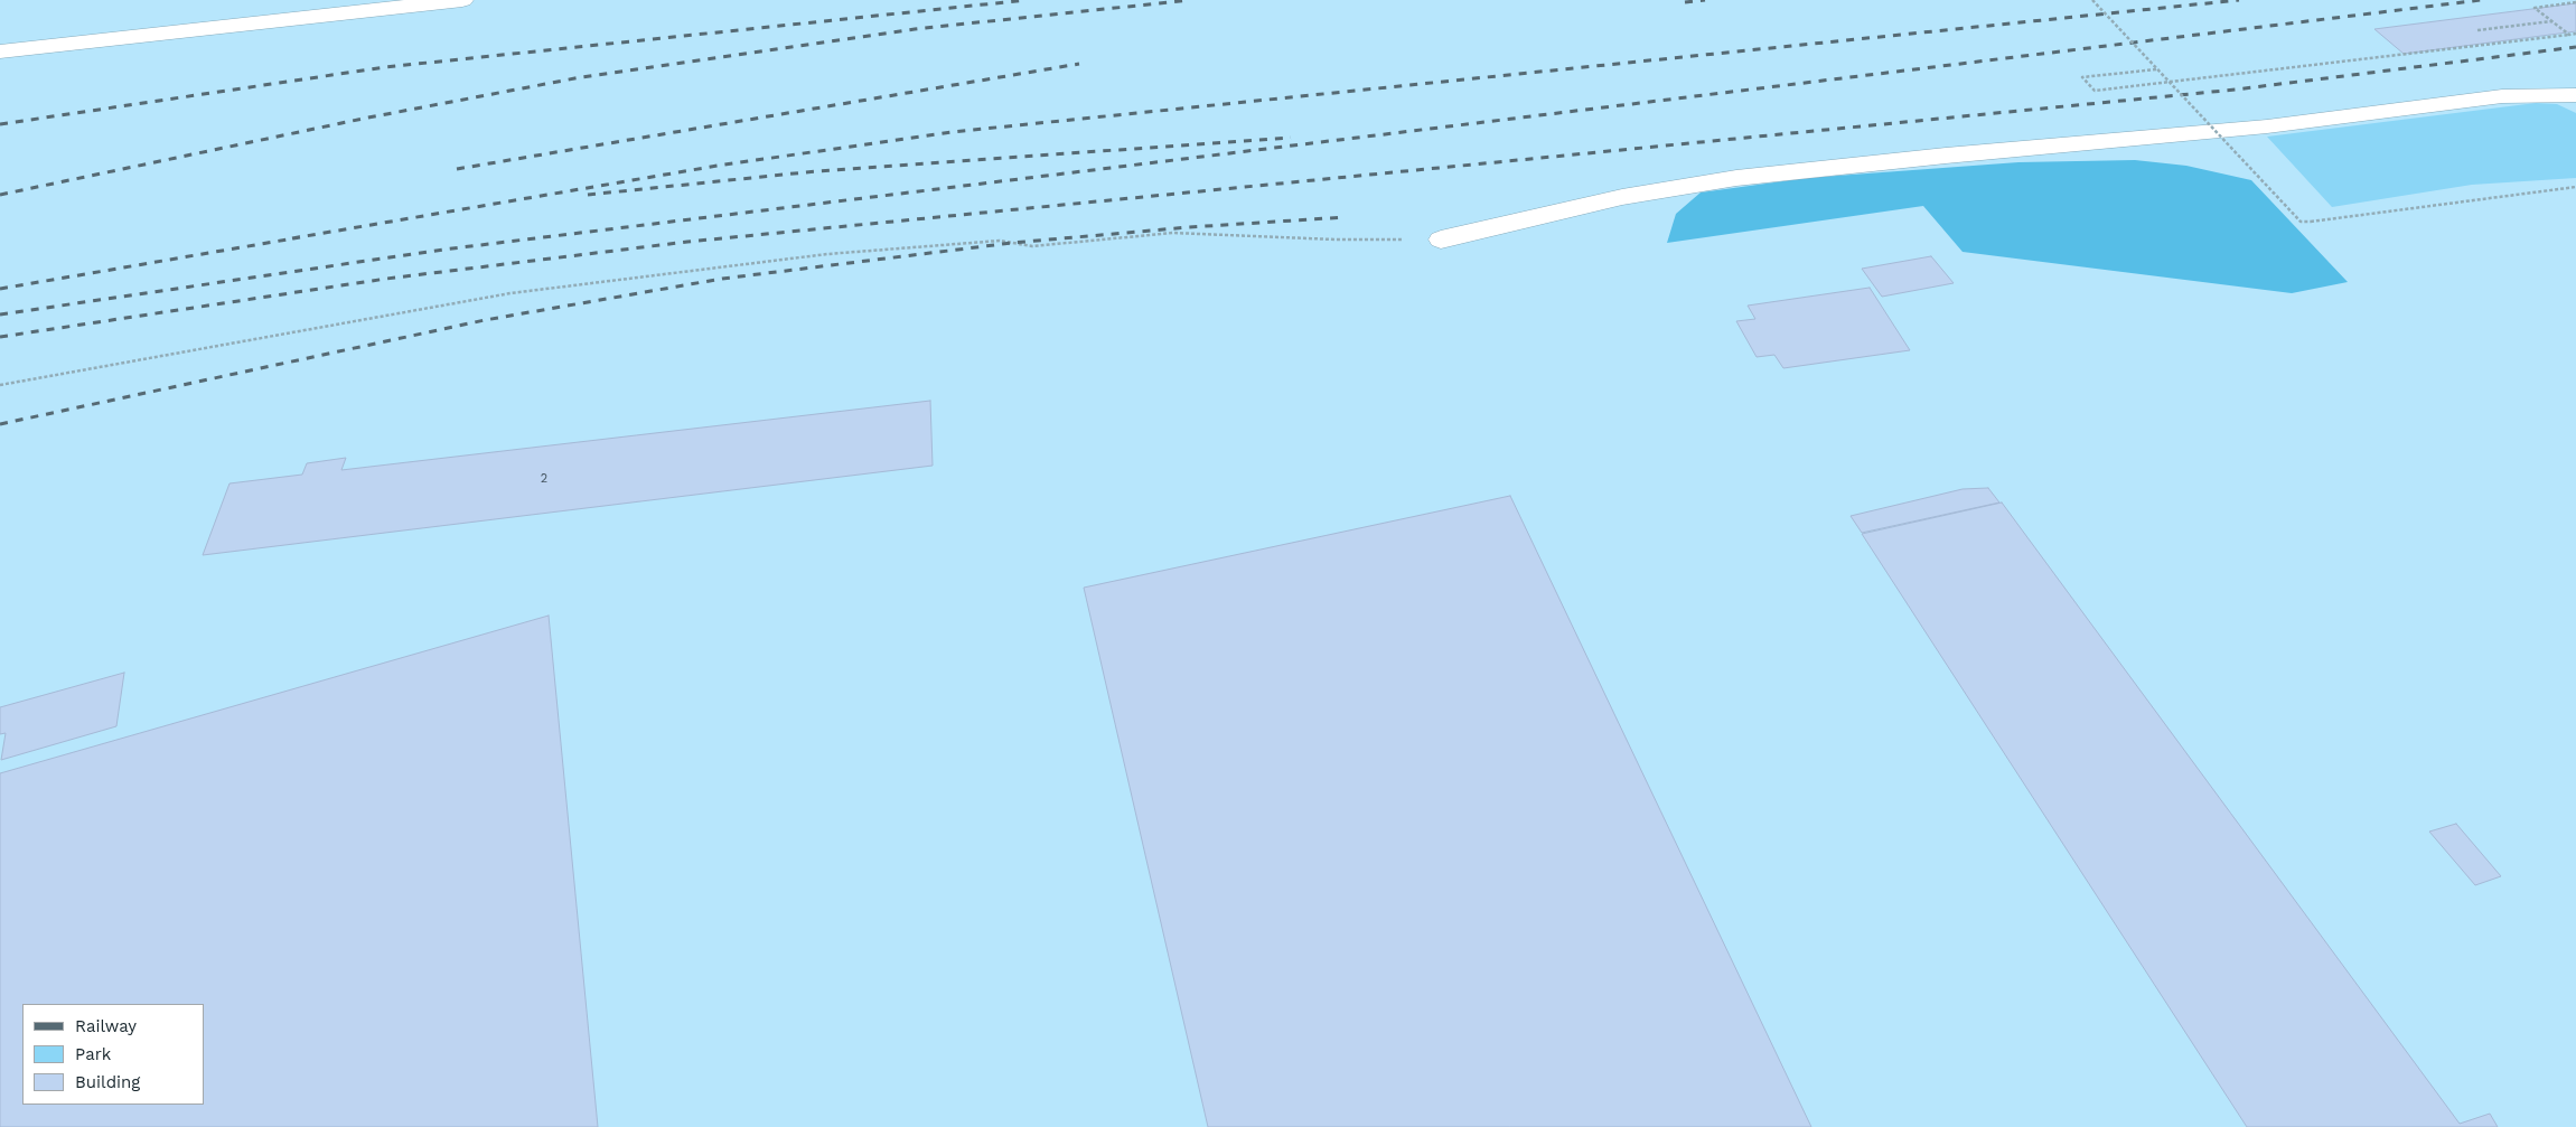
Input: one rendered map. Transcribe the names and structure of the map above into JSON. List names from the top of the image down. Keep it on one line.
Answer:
{"house_numbers":["2"],"legend":["Railway","Park","Building"]}
